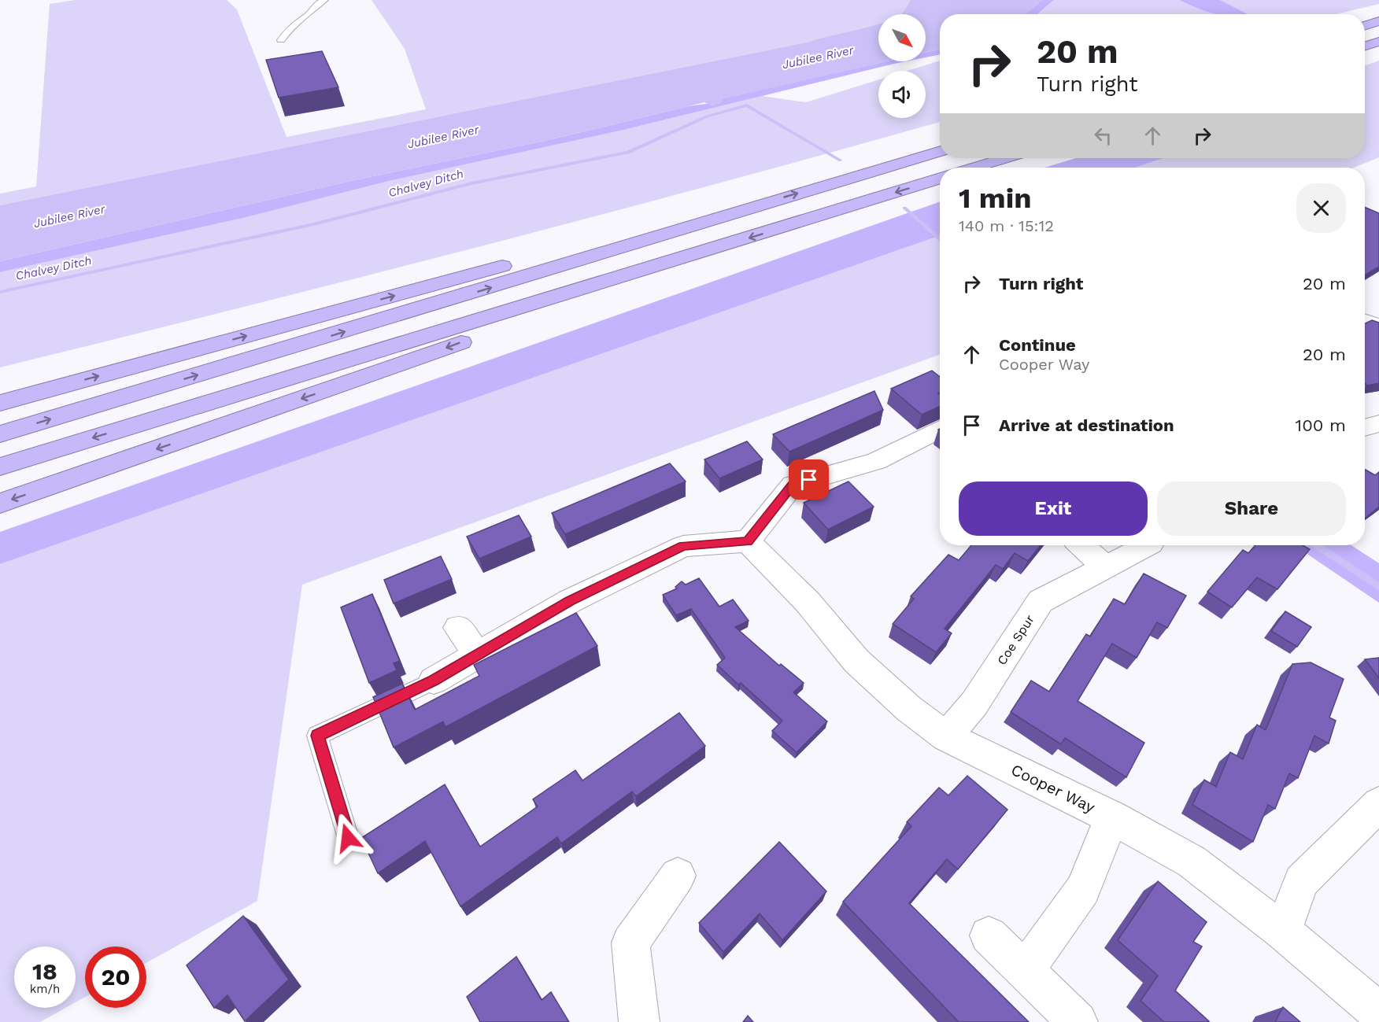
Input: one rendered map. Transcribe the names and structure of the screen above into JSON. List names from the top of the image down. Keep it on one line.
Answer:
{"streets":{"street":["Coe Spur","Cooper Way"]},"crossings":[["Coe Spur","Cooper Way"]],"water":["Jubilee River","Chalvey Ditch"],"north":"bottom right","page":{"turn":["20 m","Turn right"],"heading":["1 min","140 m · 15:12"],"list":[{"name":"Turn right","value":"20 m"},{"name":"Continue","note":"Cooper Way","value":"20 m"},{"name":"Arrive at destination","value":"100 m"}],"buttons":["Exit","Share"],"speed":"18 km/h","limit":"20"}}
